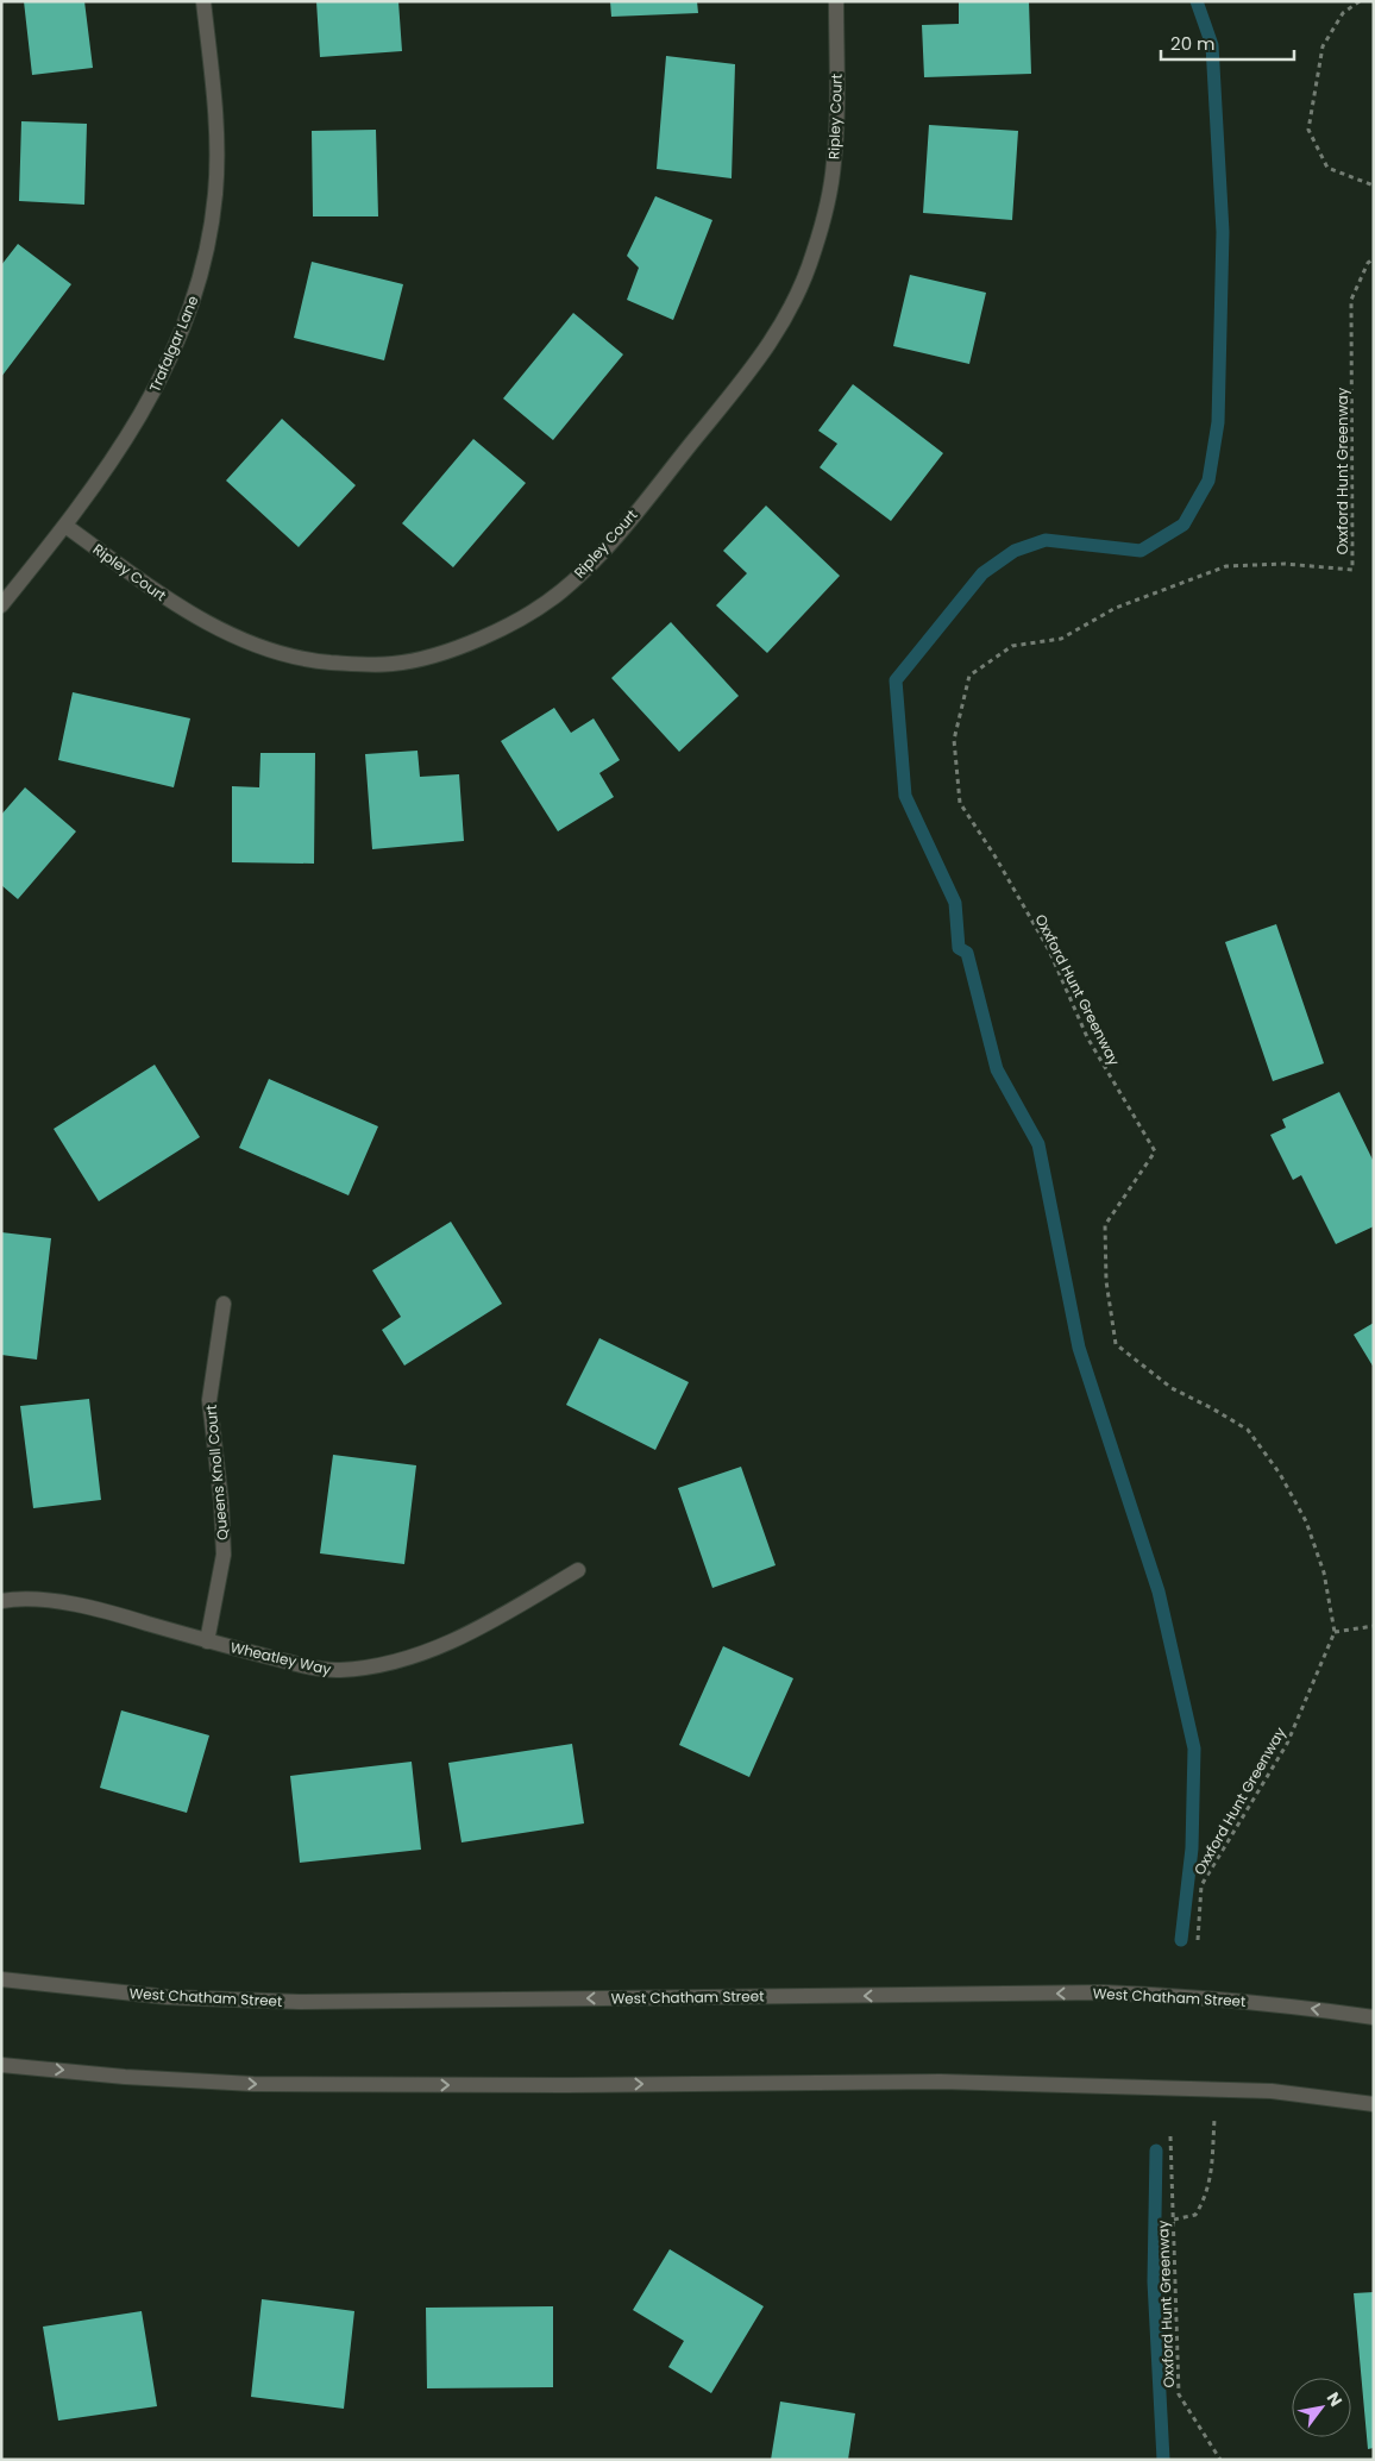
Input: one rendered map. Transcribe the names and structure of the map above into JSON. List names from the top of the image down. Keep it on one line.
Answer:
{"streets":{"street":["Ripley Court","Trafalgar Lane","Queens Knoll Court","Wheatley Way","West Chatham Street"],"path":["Oxxford Hunt Greenway"]},"crossings":[["Ripley Court","Trafalgar Lane"],["Queens Knoll Court","Wheatley Way"]],"scale_bar":"20 m","north":"top right"}
